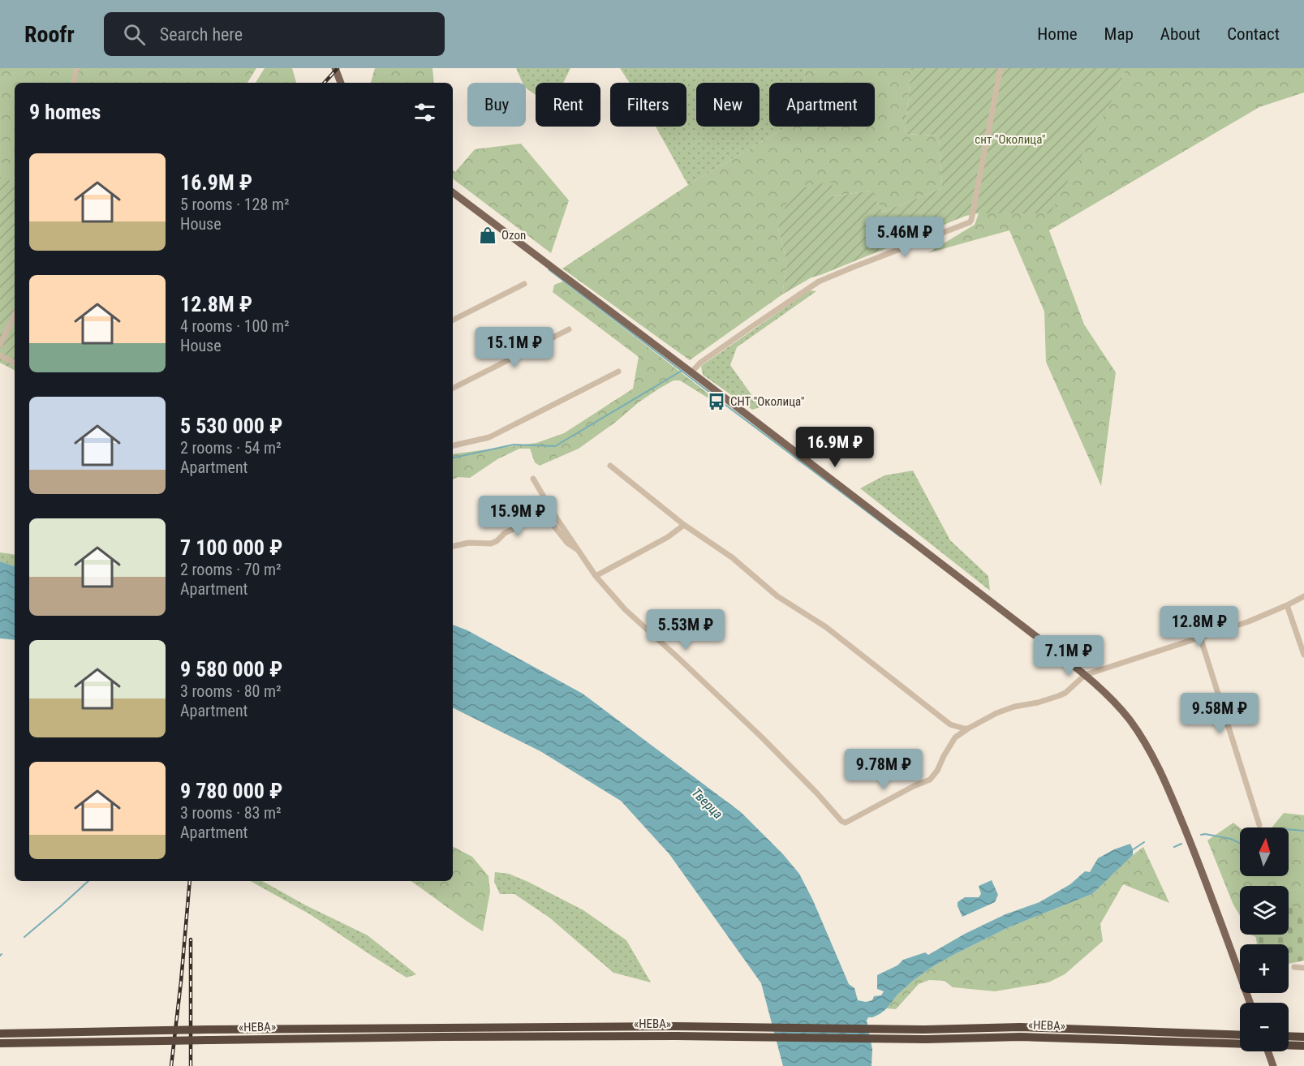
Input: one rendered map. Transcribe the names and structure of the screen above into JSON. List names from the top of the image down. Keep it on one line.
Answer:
{"streets":{"highway":["«НЕВА»"]},"water":["Тверца"],"parks":["снт \"Околица\""],"places":{"shop":["Ozon"],"bus stop":["СНТ \"Околица\""]},"north":"top","page":{"header":"Roofr","search":"Search here","nav":["Home","Map","About","Contact"],"chip":["Buy","Rent","Filters","New","Apartment"],"heading":"9 homes","list":[{"name":"16.9M ₽","note":"5 rooms · 128 m² · House"},{"name":"12.8M ₽","note":"4 rooms · 100 m² · House"},{"name":"5 530 000 ₽","note":"2 rooms · 54 m² · Apartment"},{"name":"7 100 000 ₽","note":"2 rooms · 70 m² · Apartment"},{"name":"9 580 000 ₽","note":"3 rooms · 80 m² · Apartment"},{"name":"9 780 000 ₽","note":"3 rooms · 83 m² · Apartment"}],"price":["5.46M ₽","15.1M ₽","16.9M ₽","15.9M ₽","12.8M ₽","5.53M ₽","7.1M ₽","9.58M ₽","9.78M ₽"],"map_buttons":["+","−"]}}
